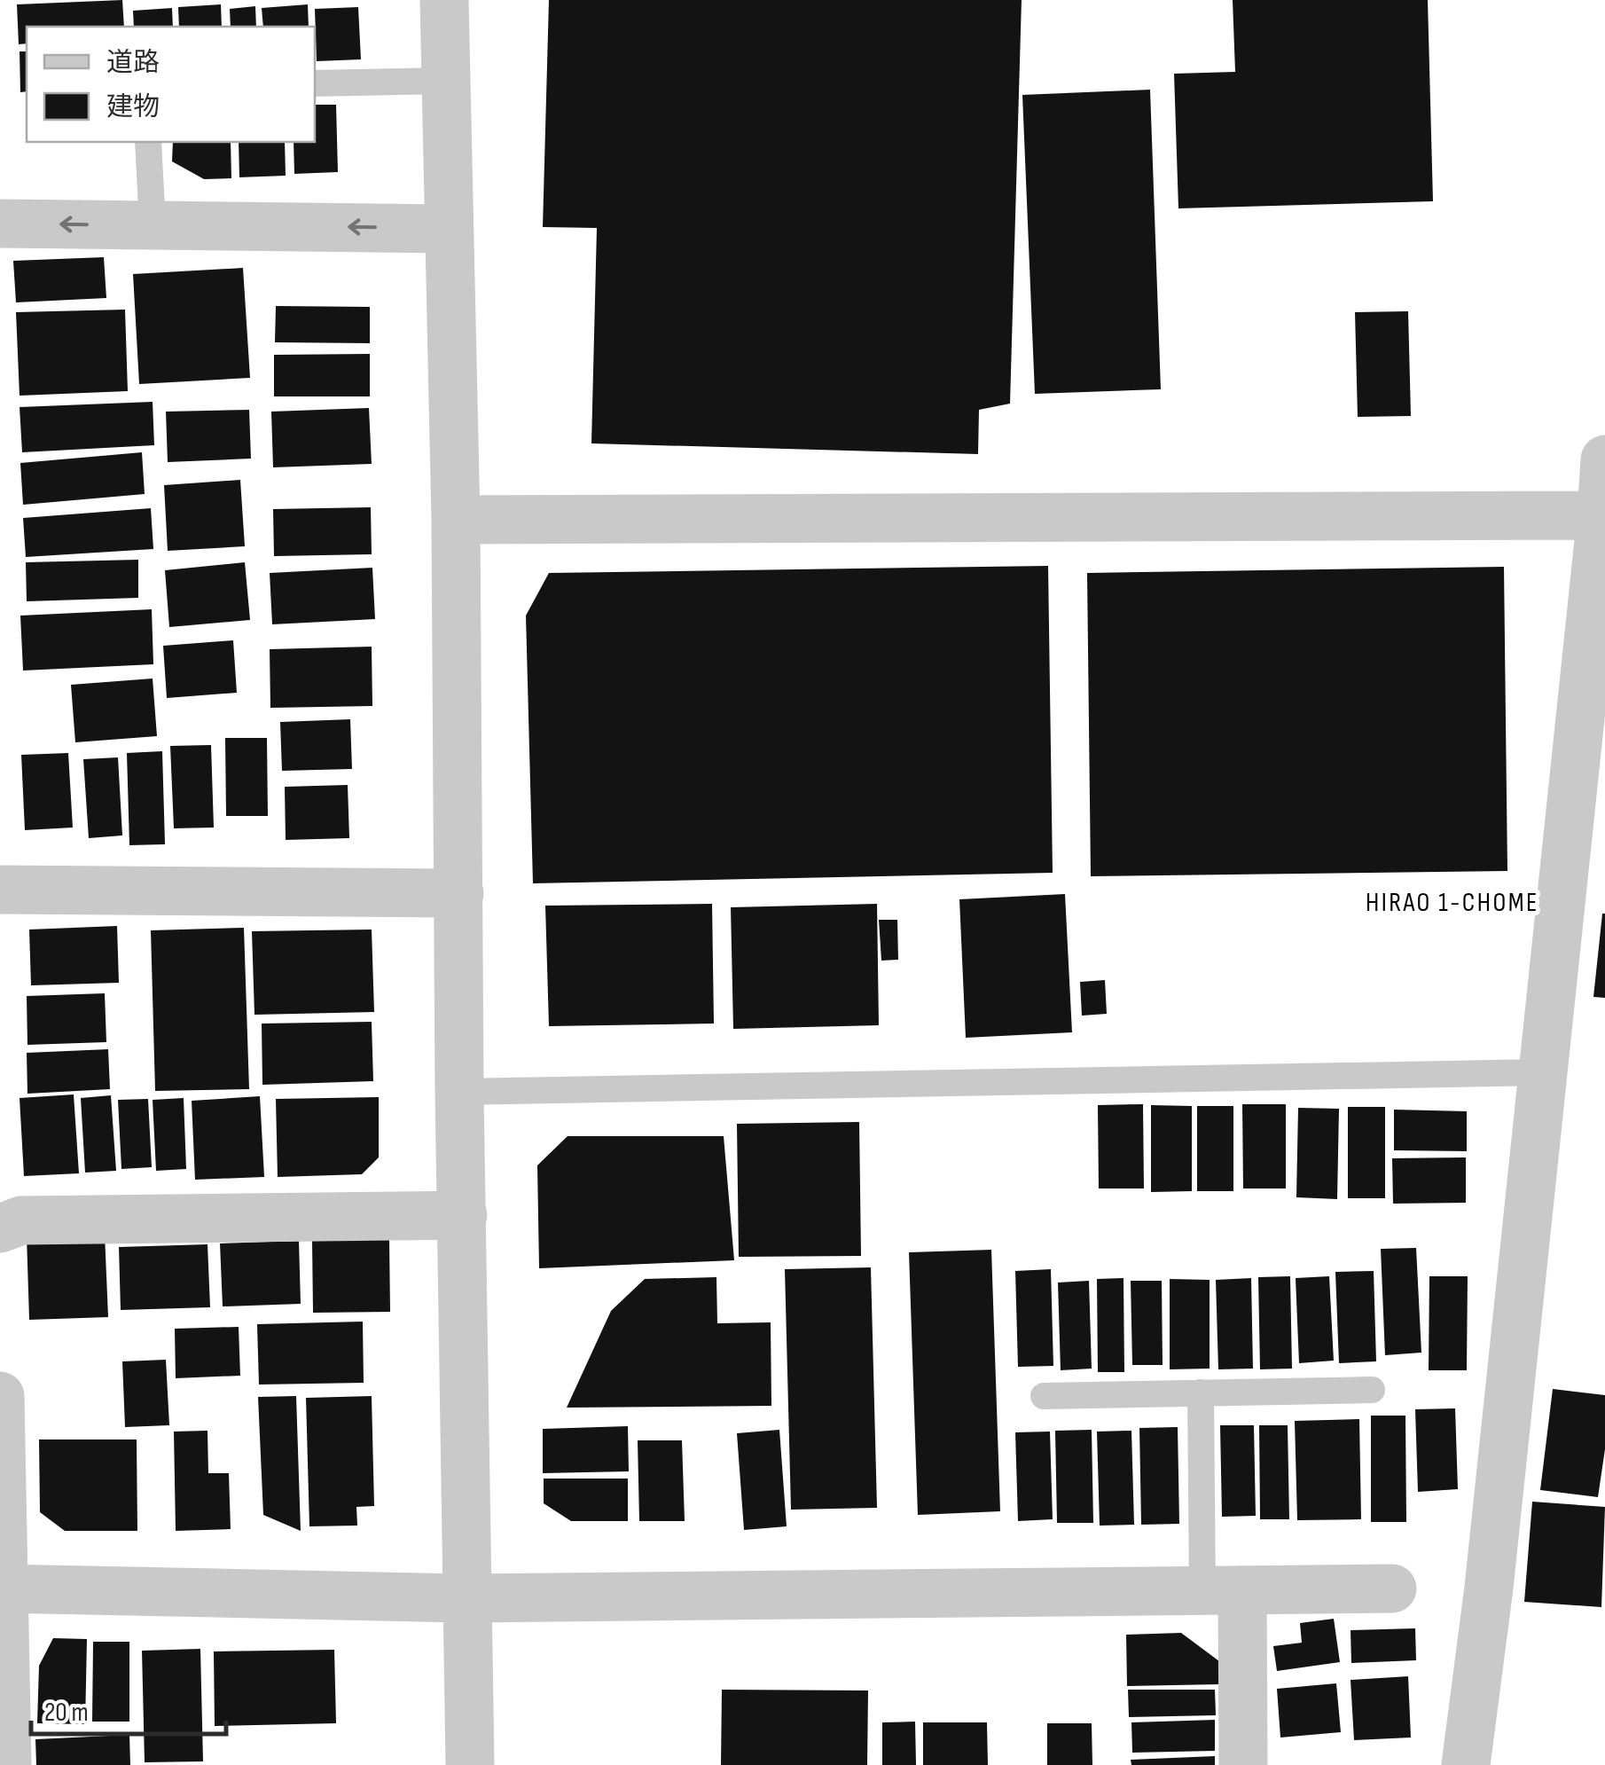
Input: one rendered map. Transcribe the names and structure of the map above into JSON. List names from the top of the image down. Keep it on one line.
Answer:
{"districts":["HIRAO 1-CHOME"],"legend":["道路","建物"],"scale_bar":"20 m"}
